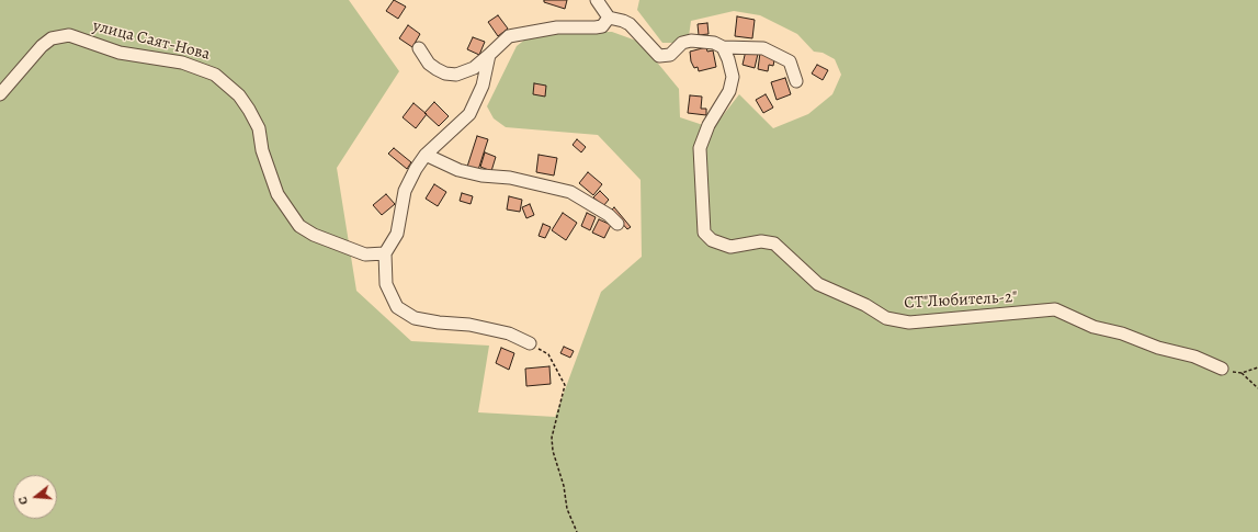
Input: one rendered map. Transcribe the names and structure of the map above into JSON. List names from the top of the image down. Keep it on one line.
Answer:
{"streets":{"street":["улица Саят-Нова","СТ\"Любитель-2\""]},"north":"left"}
